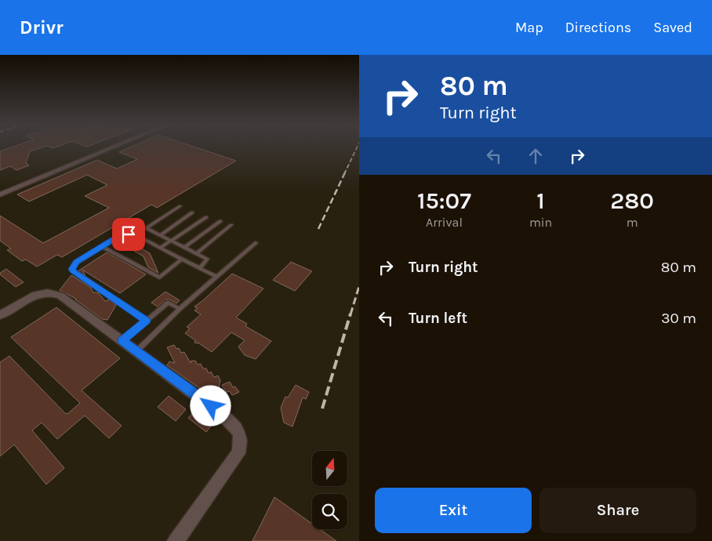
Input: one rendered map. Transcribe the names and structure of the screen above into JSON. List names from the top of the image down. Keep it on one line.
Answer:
{"north":"top","page":{"header":"Drivr","nav":["Map","Directions","Saved"],"turn":["80 m","Turn right"],"eta":["15:07","Arrival","1","min","280","m"],"list":[{"name":"Turn right","value":"80 m"},{"name":"Turn left","value":"30 m"}],"buttons":["Exit","Share"]}}
